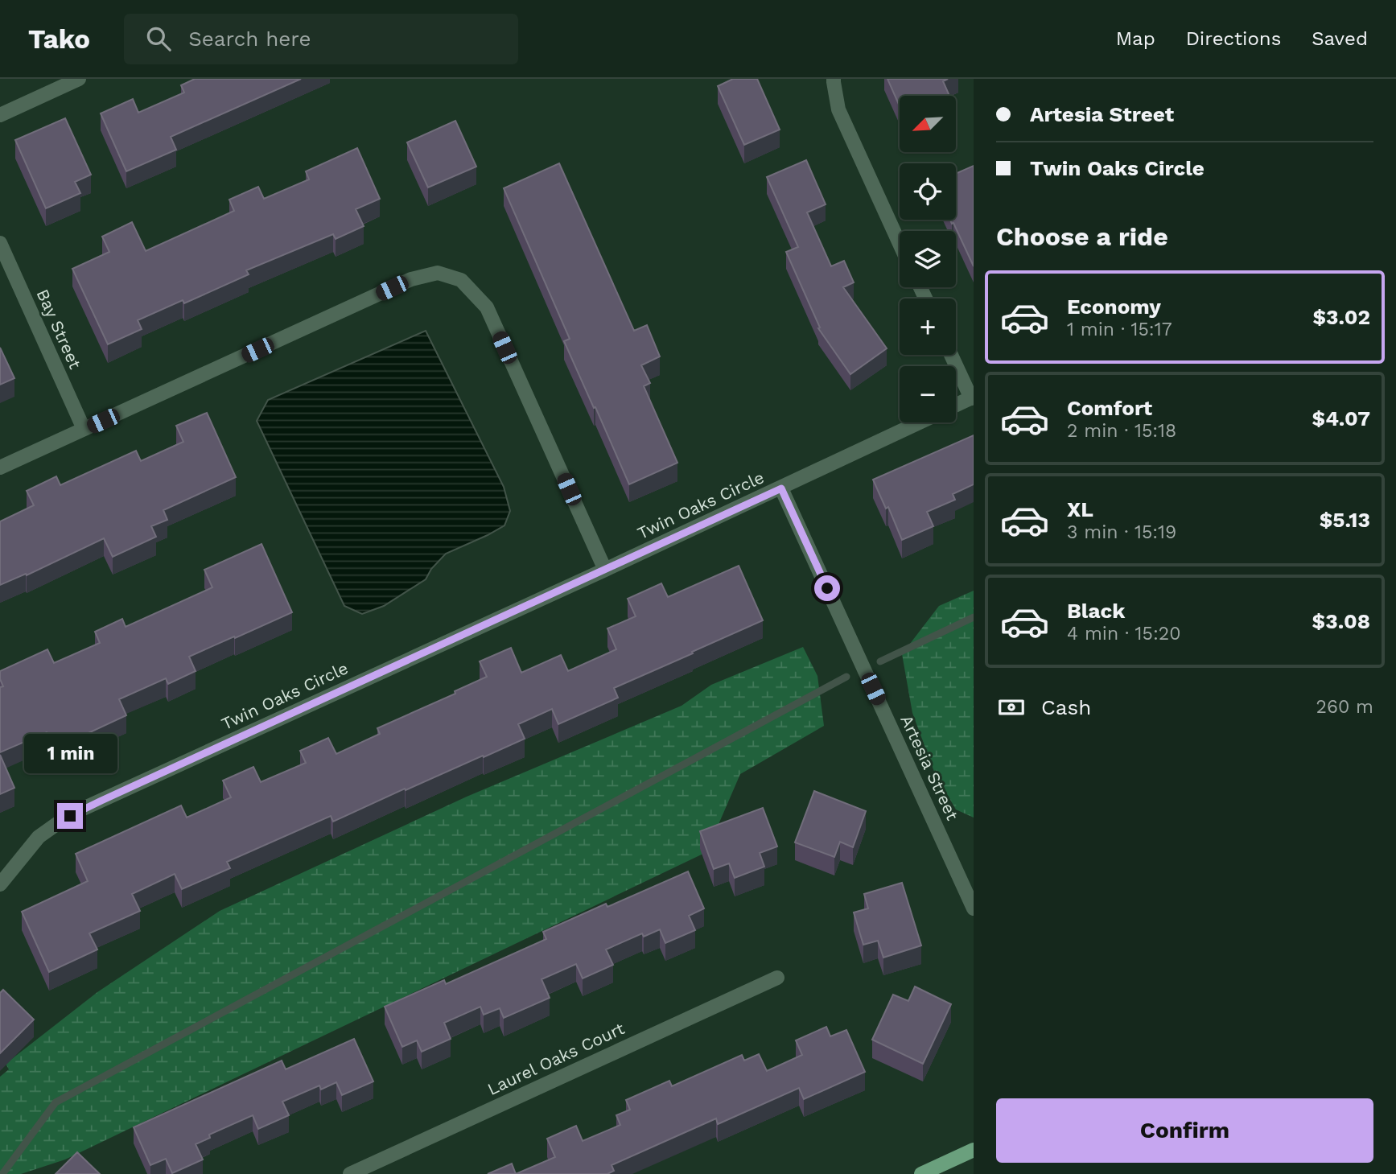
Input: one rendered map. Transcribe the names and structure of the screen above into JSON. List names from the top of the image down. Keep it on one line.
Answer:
{"streets":{"street":["Bay Street","Twin Oaks Circle","Artesia Street","Laurel Oaks Court"]},"crossings":[["Twin Oaks Circle","Artesia Street"]],"north":"bottom left","page":{"header":"Tako","search":"Search here","nav":["Map","Directions","Saved"],"banner":["Artesia Street","Twin Oaks Circle"],"map_buttons":["+","−"],"heading":"Choose a ride","list":[{"name":"Economy","note":"1 min · 15:17","value":"$3.02"},{"name":"Comfort","note":"2 min · 15:18","value":"$4.07"},{"name":"XL","note":"3 min · 15:19","value":"$5.13"},{"name":"Black","note":"4 min · 15:20","value":"$3.08"}],"pay":["Cash","260 m"],"bubble":"1 min","buttons":"Confirm"}}
